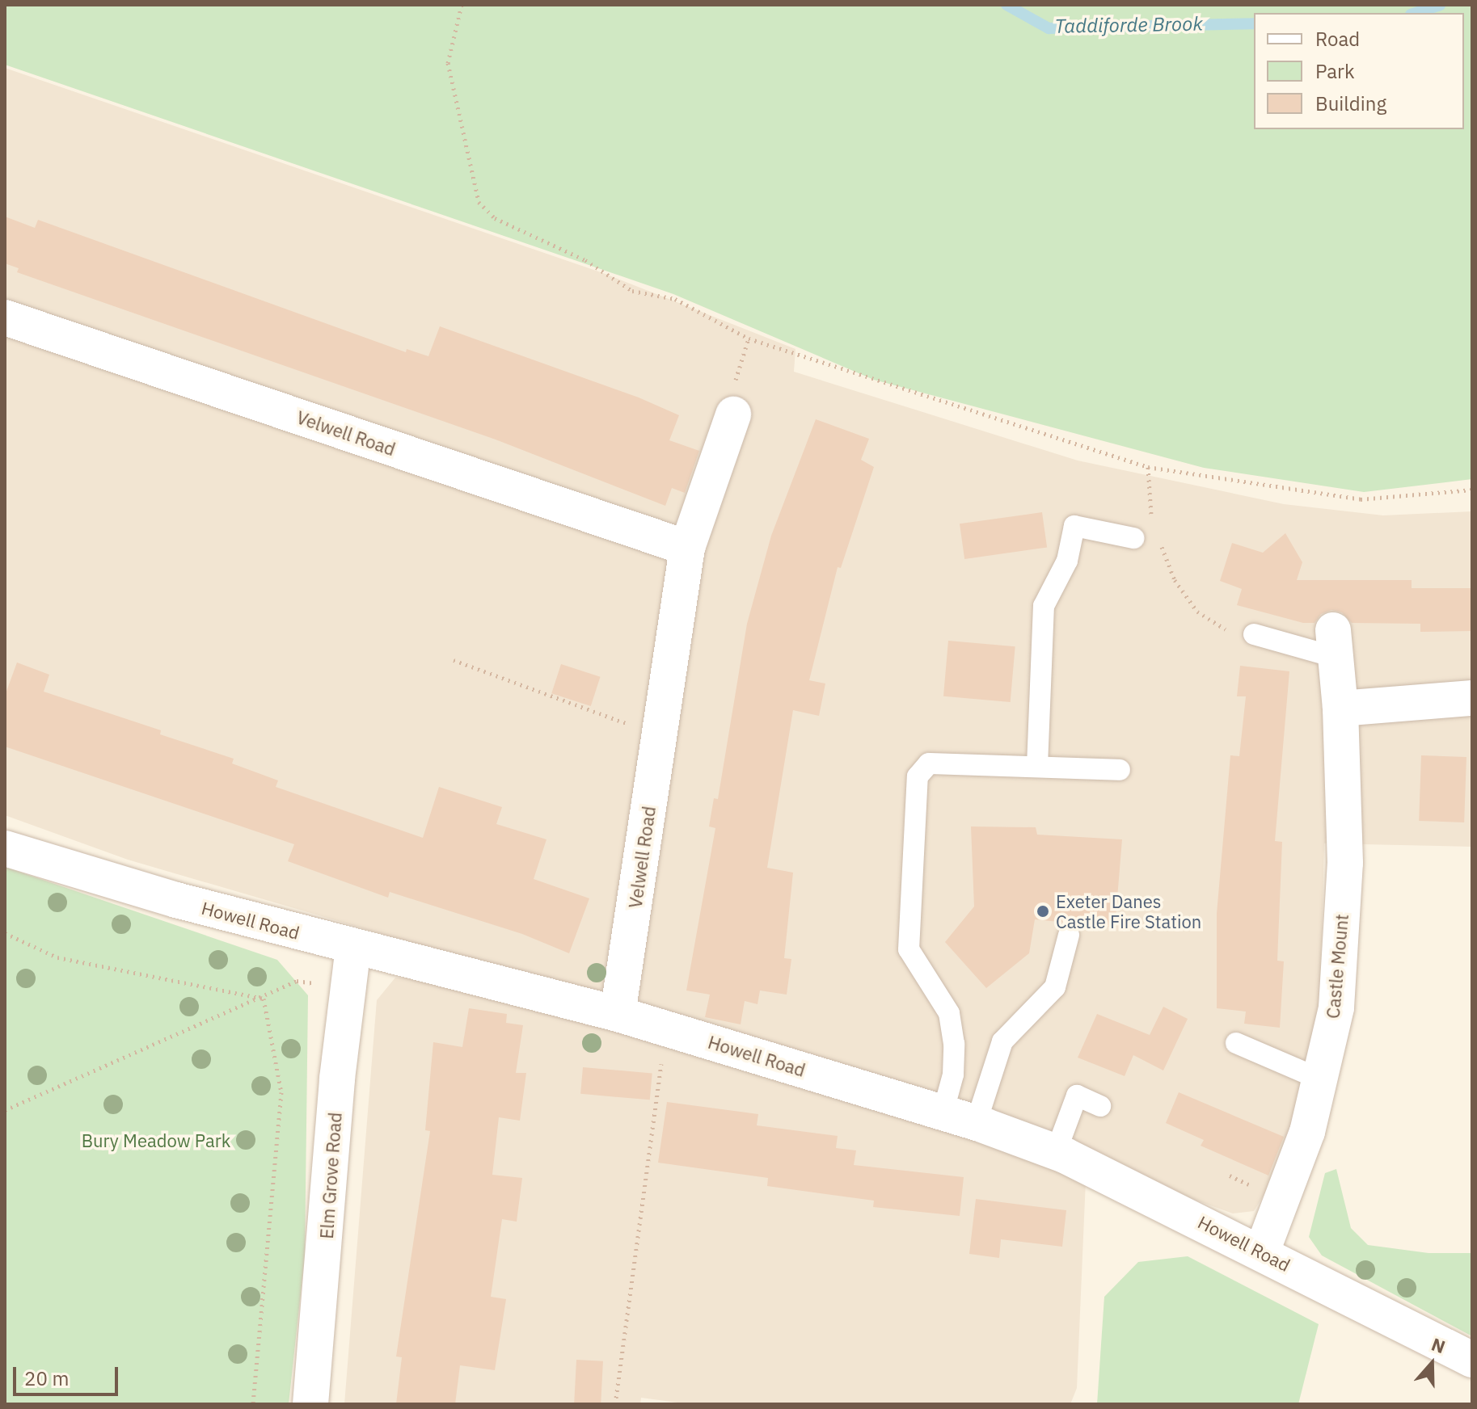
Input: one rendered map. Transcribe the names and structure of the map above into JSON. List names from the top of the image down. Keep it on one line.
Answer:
{"streets":{"street":["Velwell Road","Howell Road","Castle Mount","Elm Grove Road"]},"crossings":[["Velwell Road","Howell Road"],["Howell Road","Castle Mount"],["Howell Road","Elm Grove Road"]],"water":["Taddiforde Brook"],"parks":["Bury Meadow Park"],"places":["Exeter Danes Castle Fire Station"],"legend":["Road","Park","Building"],"scale_bar":"20 m","north":"top"}
